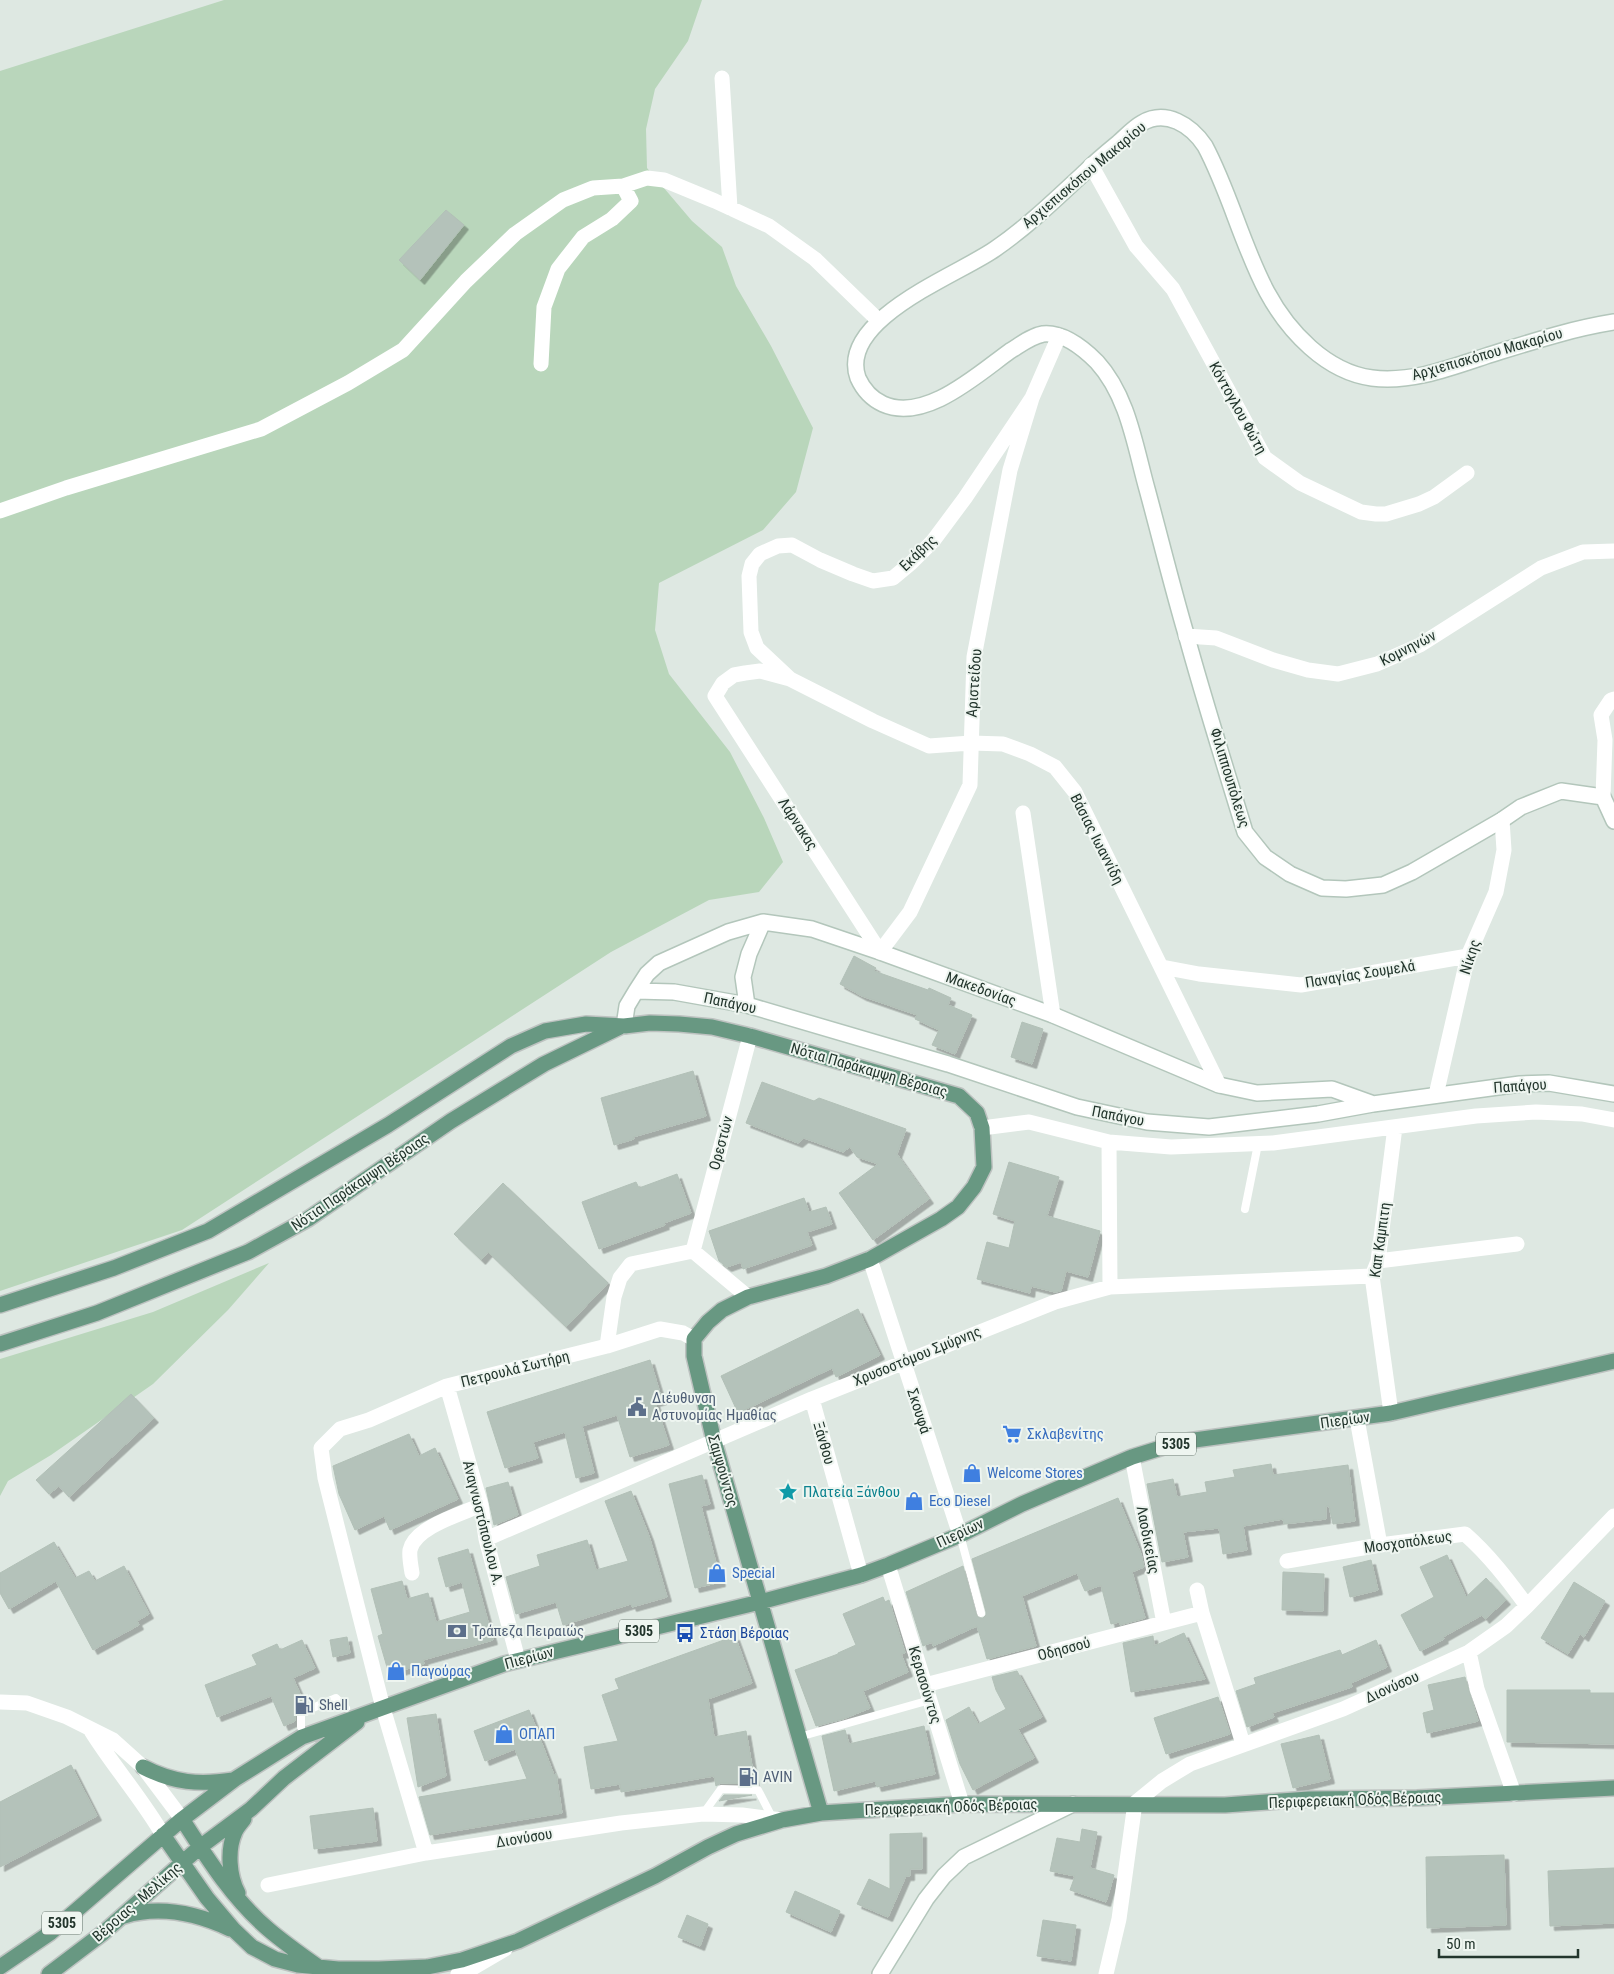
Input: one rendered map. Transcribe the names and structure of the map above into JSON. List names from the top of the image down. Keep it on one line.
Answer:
{"streets":{"main road":["Νότια Παράκαμψη Βέροιας","Πιερίων","5305","Σαμψούντος","Περιφερειακή Οδός Βέροιας","Βέροιας - Μελίκης"],"street":["Αρχιεπισκόπου Μακαρίου","Κόντογλου Φώτη","Εκάβης","Κομνηνών","Αριστείδου","Φιλιππουπόλεως","Λάρνακας","Βάσιας Ιωαννίδη","Νίκης","Παναγίας Σουμελά","Μακεδονίας","Παπάγου","Ορεστών","Καπ Καμπιτη","Χρυσοστόμου Σμύρνης","Πετρουλά Σωτήρη","Σκουφά","Ξάνθου","Αναγνωστόπουλου Α.","Λαοδικείας","Μοσχοπόλεως","Οδησσού","Κερασούντος","Διονύσου"]},"crossings":[["Αρχιεπισκόπου Μακαρίου","Κόντογλου Φώτη"],["Αρχιεπισκόπου Μακαρίου","Εκάβης"],["Αρχιεπισκόπου Μακαρίου","Φιλιππουπόλεως"],["Εκάβης","Αριστείδου"],["Εκάβης","Φιλιππουπόλεως"],["Εκάβης","Βάσιας Ιωαννίδη"],["Κομνηνών","Φιλιππουπόλεως"],["Αριστείδου","Λάρνακας"],["Αριστείδου","Βάσιας Ιωαννίδη"],["Αριστείδου","Μακεδονίας"],["Φιλιππουπόλεως","Νίκης"],["Λάρνακας","Βάσιας Ιωαννίδη"],["Λάρνακας","Μακεδονίας"],["Βάσιας Ιωαννίδη","Παναγίας Σουμελά"],["Βάσιας Ιωαννίδη","Μακεδονίας"],["Νίκης","Παναγίας Σουμελά"],["Νίκης","Παπάγου"],["Μακεδονίας","Παπάγου"],["Μακεδονίας","Νότια Παράκαμψη Βέροιας"],["Παπάγου","Νότια Παράκαμψη Βέροιας"],["Παπάγου","Καπ Καμπιτη"],["Νότια Παράκαμψη Βέροιας","Ορεστών"],["Νότια Παράκαμψη Βέροιας","Πετρουλά Σωτήρη"],["Νότια Παράκαμψη Βέροιας","Σκουφά"],["Νότια Παράκαμψη Βέροιας","Σαμψούντος"],["Καπ Καμπιτη","Χρυσοστόμου Σμύρνης"],["Καπ Καμπιτη","Πιερίων"],["Χρυσοστόμου Σμύρνης","Σκουφά"],["Χρυσοστόμου Σμύρνης","Ξάνθου"],["Χρυσοστόμου Σμύρνης","Σαμψούντος"],["Χρυσοστόμου Σμύρνης","Αναγνωστόπουλου Α."],["Πετρουλά Σωτήρη","Πιερίων"],["Πετρουλά Σωτήρη","Σαμψούντος"],["Πετρουλά Σωτήρη","Αναγνωστόπουλου Α."],["Σκουφά","Πιερίων"],["Πιερίων","Ξάνθου"],["Πιερίων","5305"],["Πιερίων","Σαμψούντος"],["Πιερίων","Αναγνωστόπουλου Α."],["Πιερίων","Λαοδικείας"],["Πιερίων","Κερασούντος"],["Πιερίων","Περιφερειακή Οδός Βέροιας"],["Πιερίων","Βέροιας - Μελίκης"],["5305","Περιφερειακή Οδός Βέροιας"],["Λαοδικείας","Οδησσού"],["Μοσχοπόλεως","Διονύσου"],["Οδησσού","Κερασούντος"],["Κερασούντος","Περιφερειακή Οδός Βέροιας"],["Διονύσου","Περιφερειακή Οδός Βέροιας"],["Περιφερειακή Οδός Βέροιας","Βέροιας - Μελίκης"]],"places":{"public building":["Διέυθυνση Αστυνομίας Ημαθίας"],"supermarket":["Σκλαβενίτης"],"shop":["Welcome Stores","Eco Diesel","Special","Παγούρας","ΟΠΑΠ"],"place":["Πλατεία Ξάνθου"],"bank":["Τράπεζα Πειραιώς"],"bus stop":["Στάση Βέροιας"],"fuel station":["Shell","AVIN"]},"scale_bar":"50 m"}
